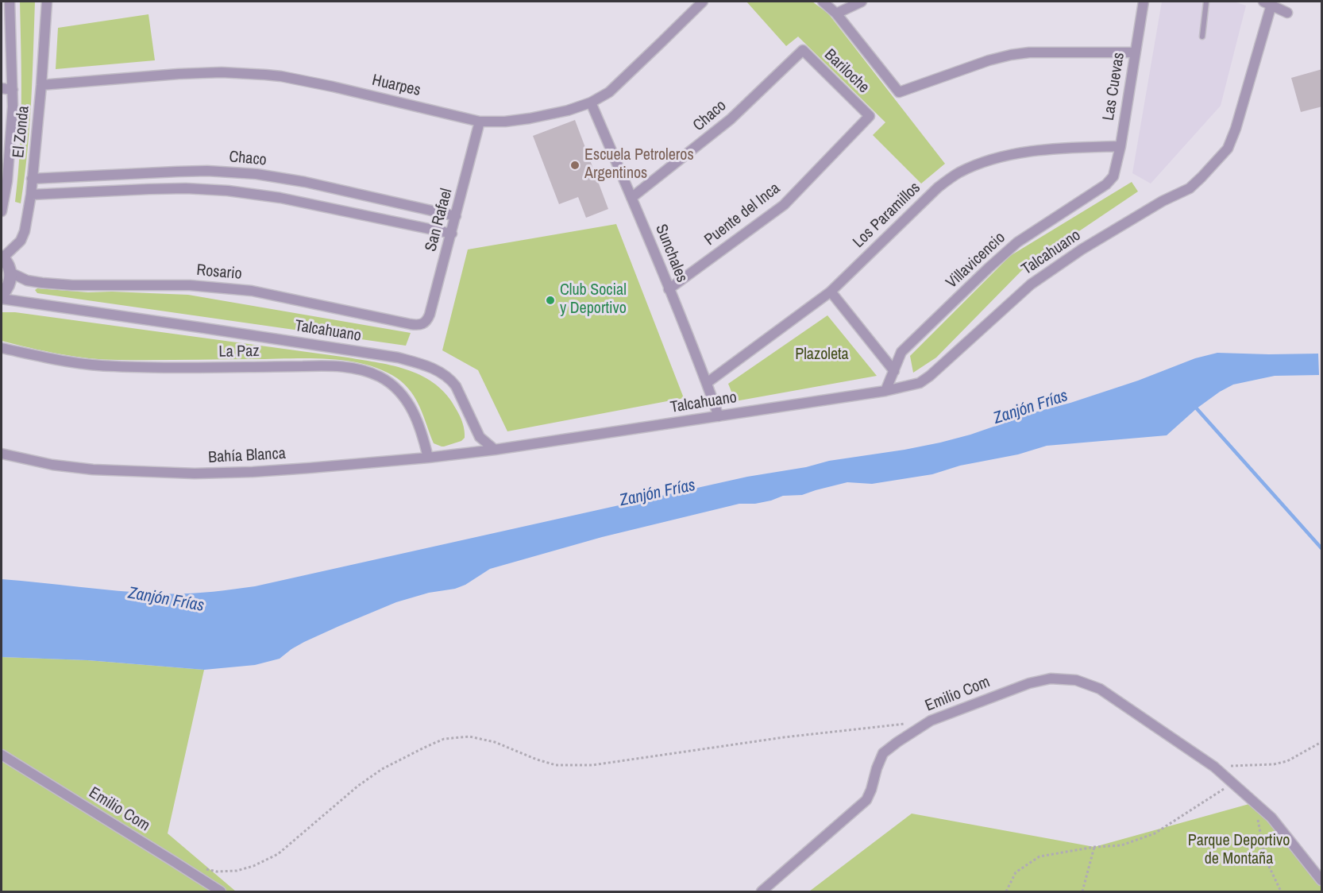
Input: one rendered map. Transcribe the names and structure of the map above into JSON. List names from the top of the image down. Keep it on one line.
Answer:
{"streets":{"street":["Bariloche","Huarpes","Las Cuevas","Chaco","El Zonda","Puente del Inca","Los Paramillos","San Rafael","Talcahuano","Sunchales","Villavicencio","Rosario","La Paz","Bahía Blanca","Emilio Com"]},"crossings":[["Bariloche","Chaco"],["Bariloche","Puente del Inca"],["Huarpes","El Zonda"],["Huarpes","San Rafael"],["Huarpes","Sunchales"],["Las Cuevas","Los Paramillos"],["Las Cuevas","Villavicencio"],["Chaco","El Zonda"],["Chaco","San Rafael"],["Chaco","Sunchales"],["Puente del Inca","Sunchales"],["Los Paramillos","Sunchales"],["San Rafael","Rosario"],["Talcahuano","Sunchales"],["Talcahuano","Villavicencio"],["Talcahuano","Bahía Blanca"],["La Paz","Bahía Blanca"]],"water":["Zanjón Frías"],"parks":["Plazoleta","Parque Deportivo de Montaña"],"places":["Escuela Petroleros Argentinos","Club Social y Deportivo"]}
